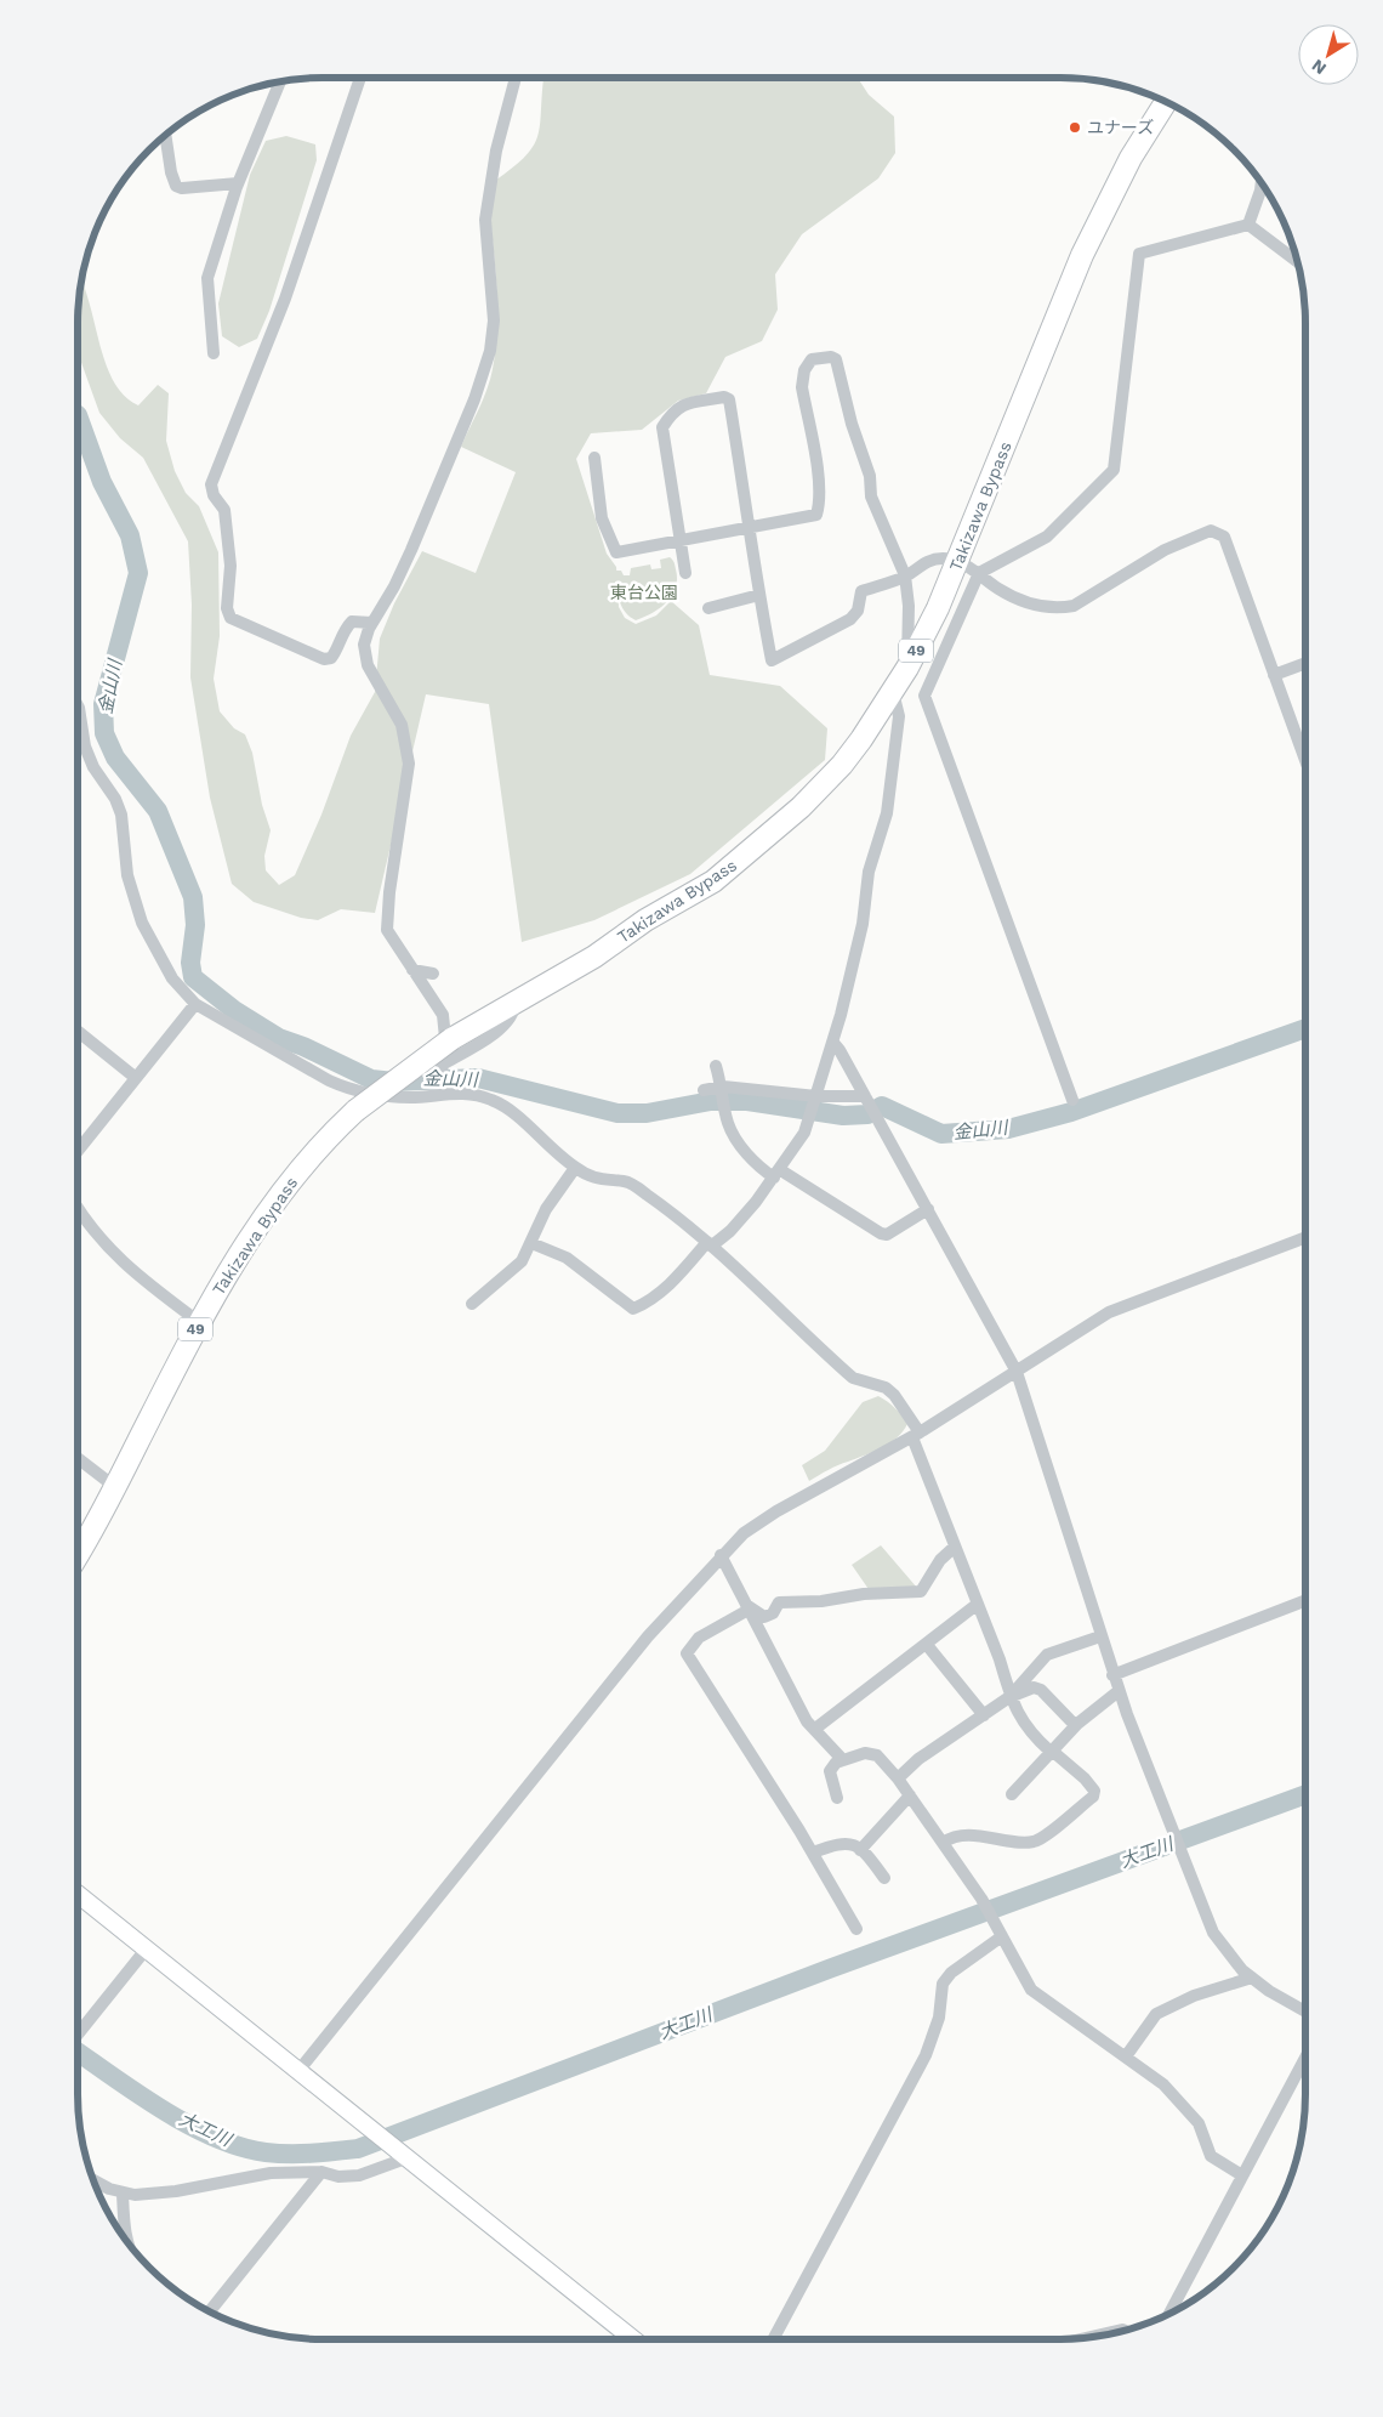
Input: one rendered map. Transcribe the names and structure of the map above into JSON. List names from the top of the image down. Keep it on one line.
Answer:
{"streets":{"highway":["Takizawa Bypass","49"]},"water":["金山川","大工川"],"parks":["東台公園"],"places":["ユナーズ"],"north":"bottom left"}
